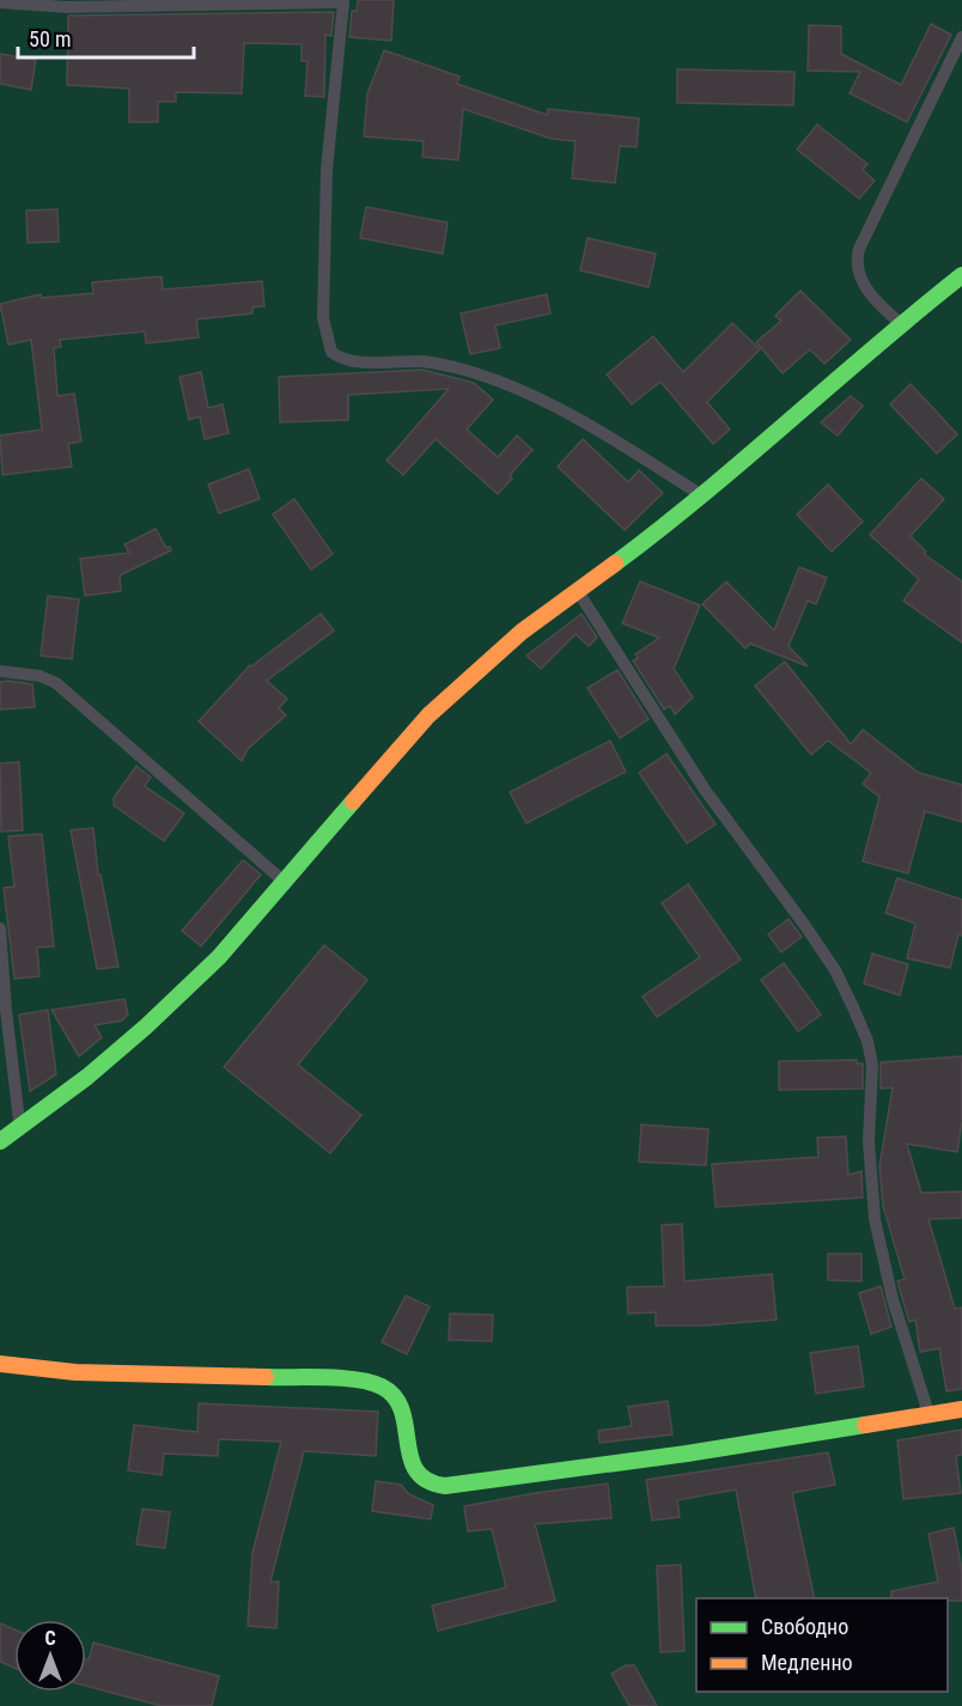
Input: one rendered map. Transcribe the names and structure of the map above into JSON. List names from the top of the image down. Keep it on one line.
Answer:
{"legend":["Свободно","Медленно"],"scale_bar":"50 m","north":"top"}
